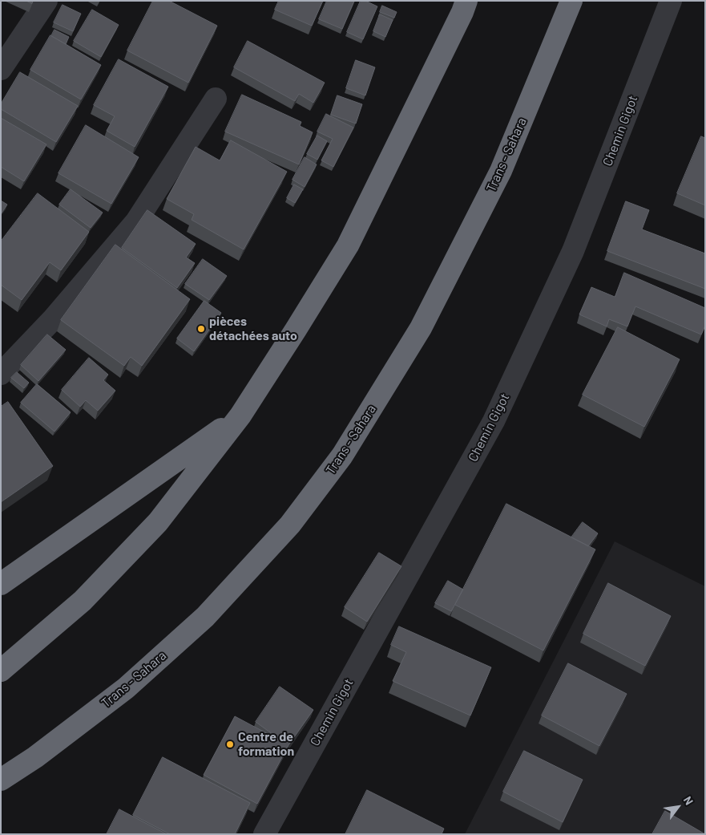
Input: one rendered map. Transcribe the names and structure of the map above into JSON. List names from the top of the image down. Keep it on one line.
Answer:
{"streets":{"highway":["Trans - Sahara"],"street":["Chemin Gigot"]},"places":["pièces détachées auto","Centre de formation"],"north":"top right"}
